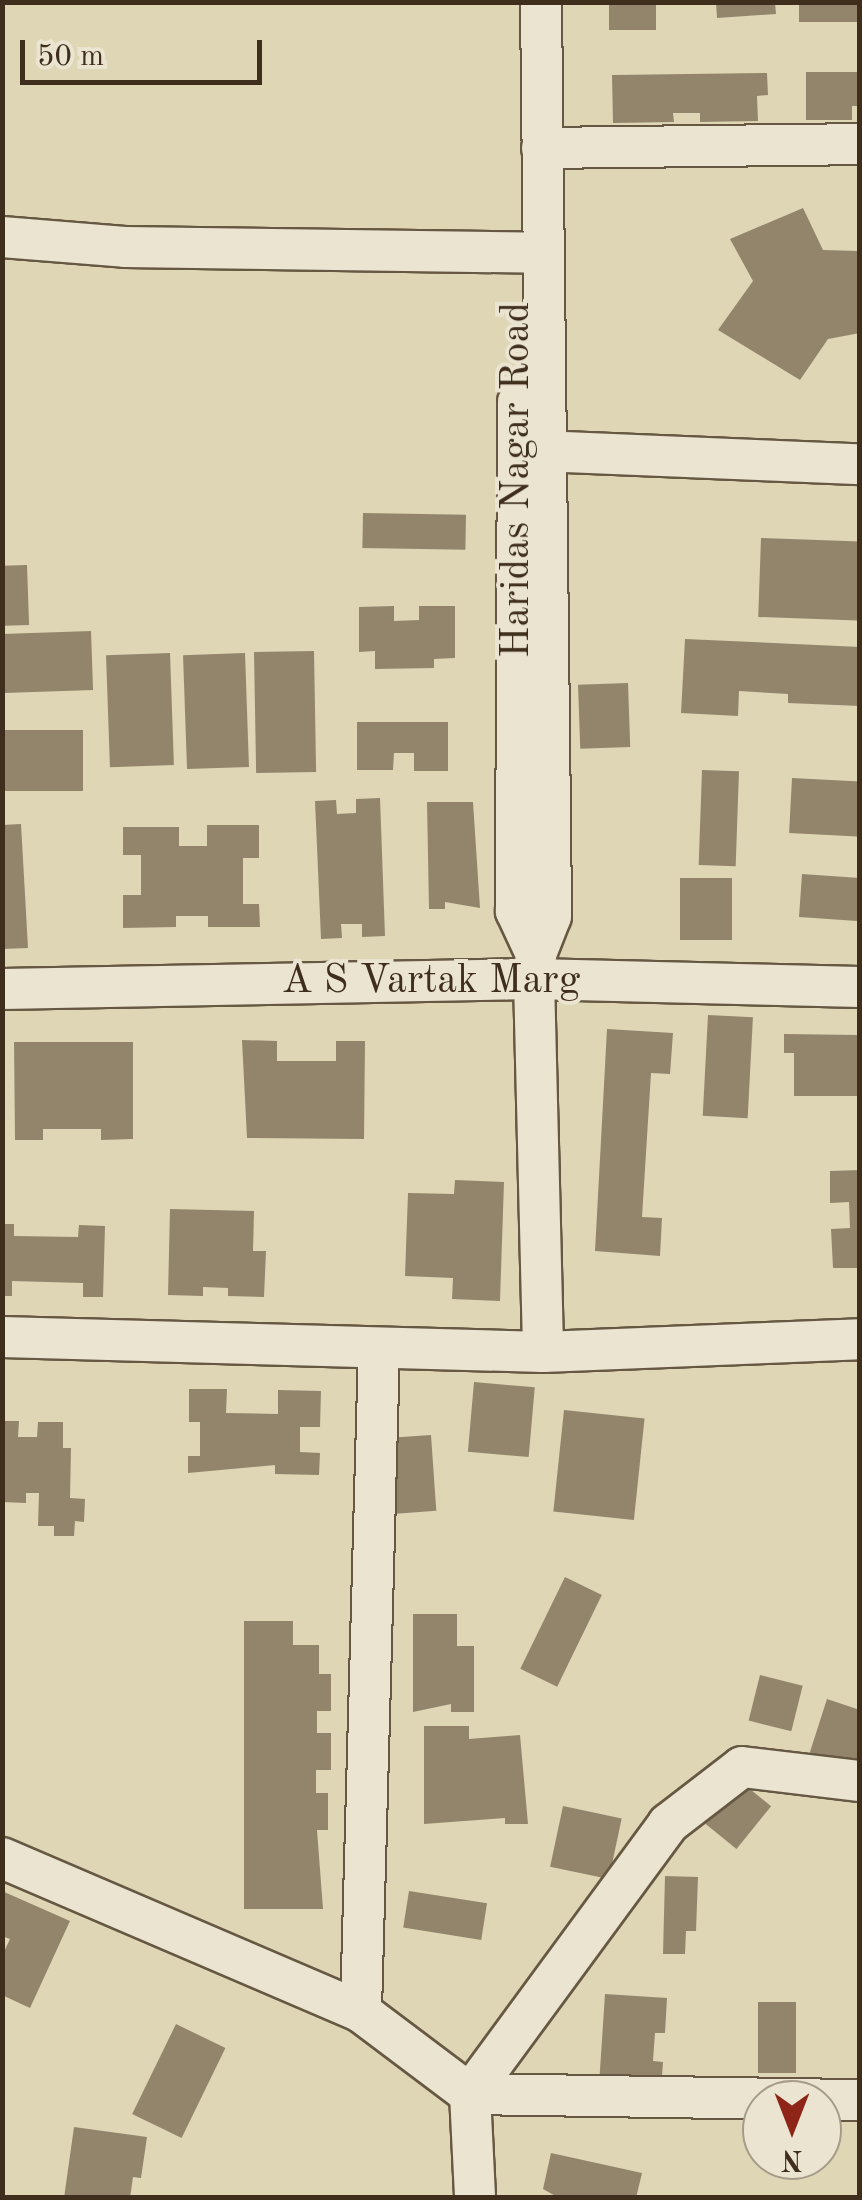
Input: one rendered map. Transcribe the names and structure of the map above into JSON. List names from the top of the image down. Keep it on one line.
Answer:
{"streets":{"street":["Haridas Nagar Road","A S Vartak Marg"]},"crossings":[["Haridas Nagar Road","A S Vartak Marg"]],"scale_bar":"50 m","north":"bottom"}
